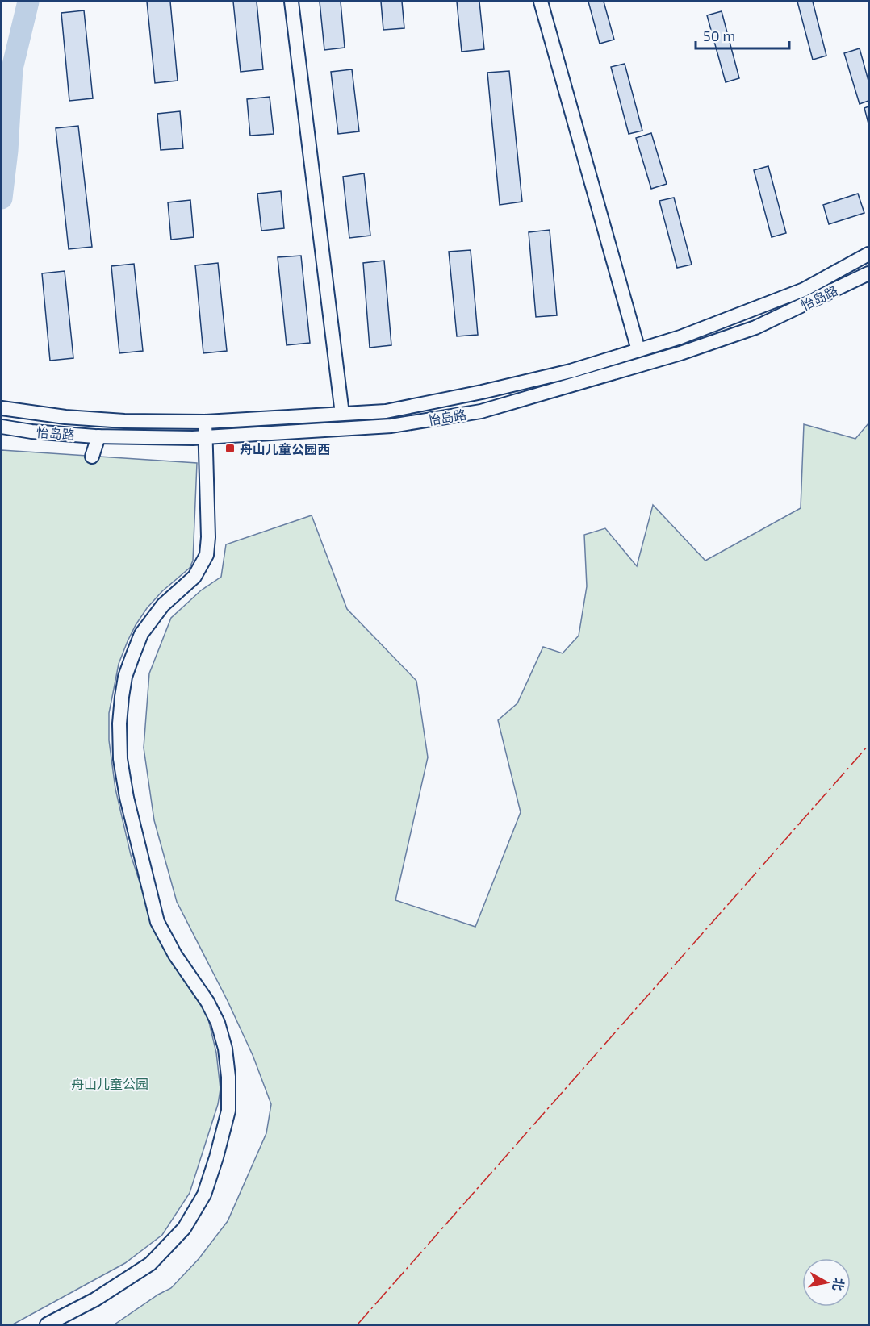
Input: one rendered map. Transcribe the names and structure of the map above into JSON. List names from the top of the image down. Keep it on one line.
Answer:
{"streets":{"street":["怡岛路"]},"parks":["舟山儿童公园"],"places":{"transit":["舟山儿童公园西"]},"scale_bar":"50 m","north":"right"}
